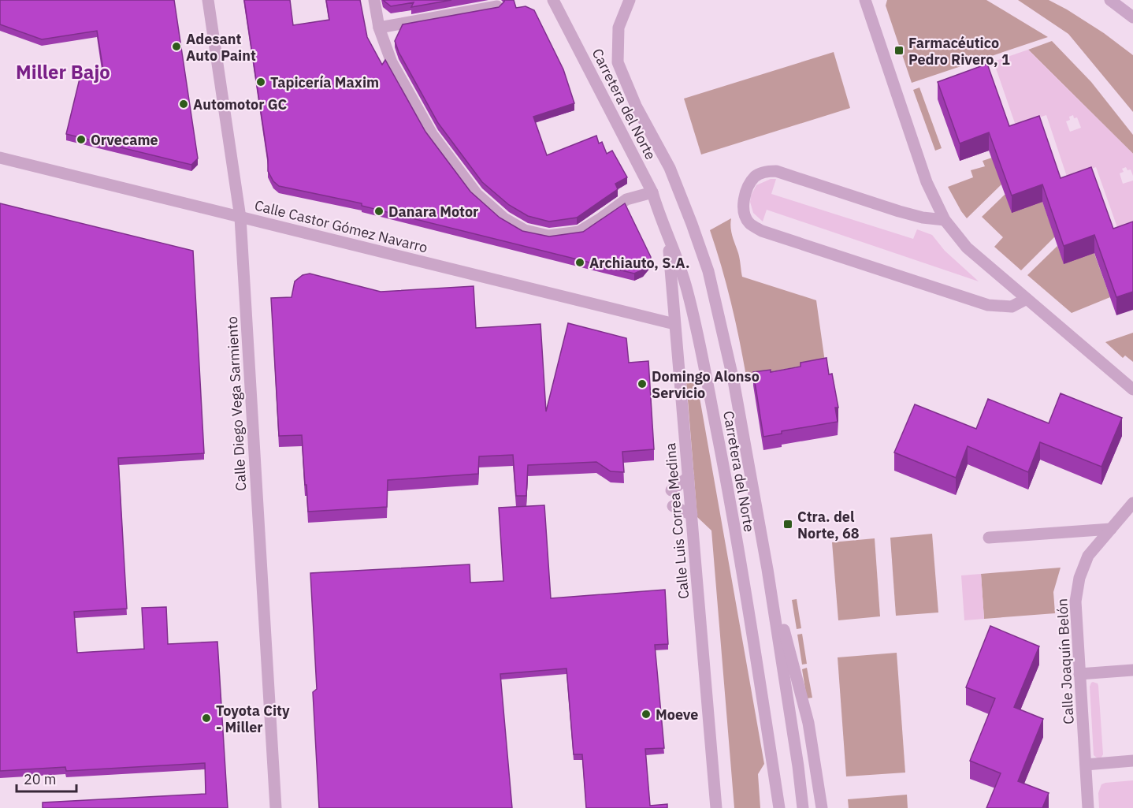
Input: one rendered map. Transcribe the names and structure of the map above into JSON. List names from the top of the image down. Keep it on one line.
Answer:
{"streets":{"street":["Carretera del Norte","Calle Castor Gómez Navarro","Calle Diego Vega Sarmiento","Calle Luis Correa Medina","Calle Joaquín Belón"]},"crossings":[["Carretera del Norte","Calle Luis Correa Medina"],["Calle Castor Gómez Navarro","Calle Diego Vega Sarmiento"],["Calle Castor Gómez Navarro","Calle Luis Correa Medina"]],"districts":["Miller Bajo"],"places":{"other":["Adesant Auto Paint","Tapicería Maxim","Automotor GC","Orvecame","Danara Motor","Archiauto, S.A.","Domingo Alonso Servicio","Moeve","Toyota City - Miller"],"transit":["Farmacéutico Pedro Rivero, 1","Ctra. del Norte, 68"]},"scale_bar":"20 m"}
